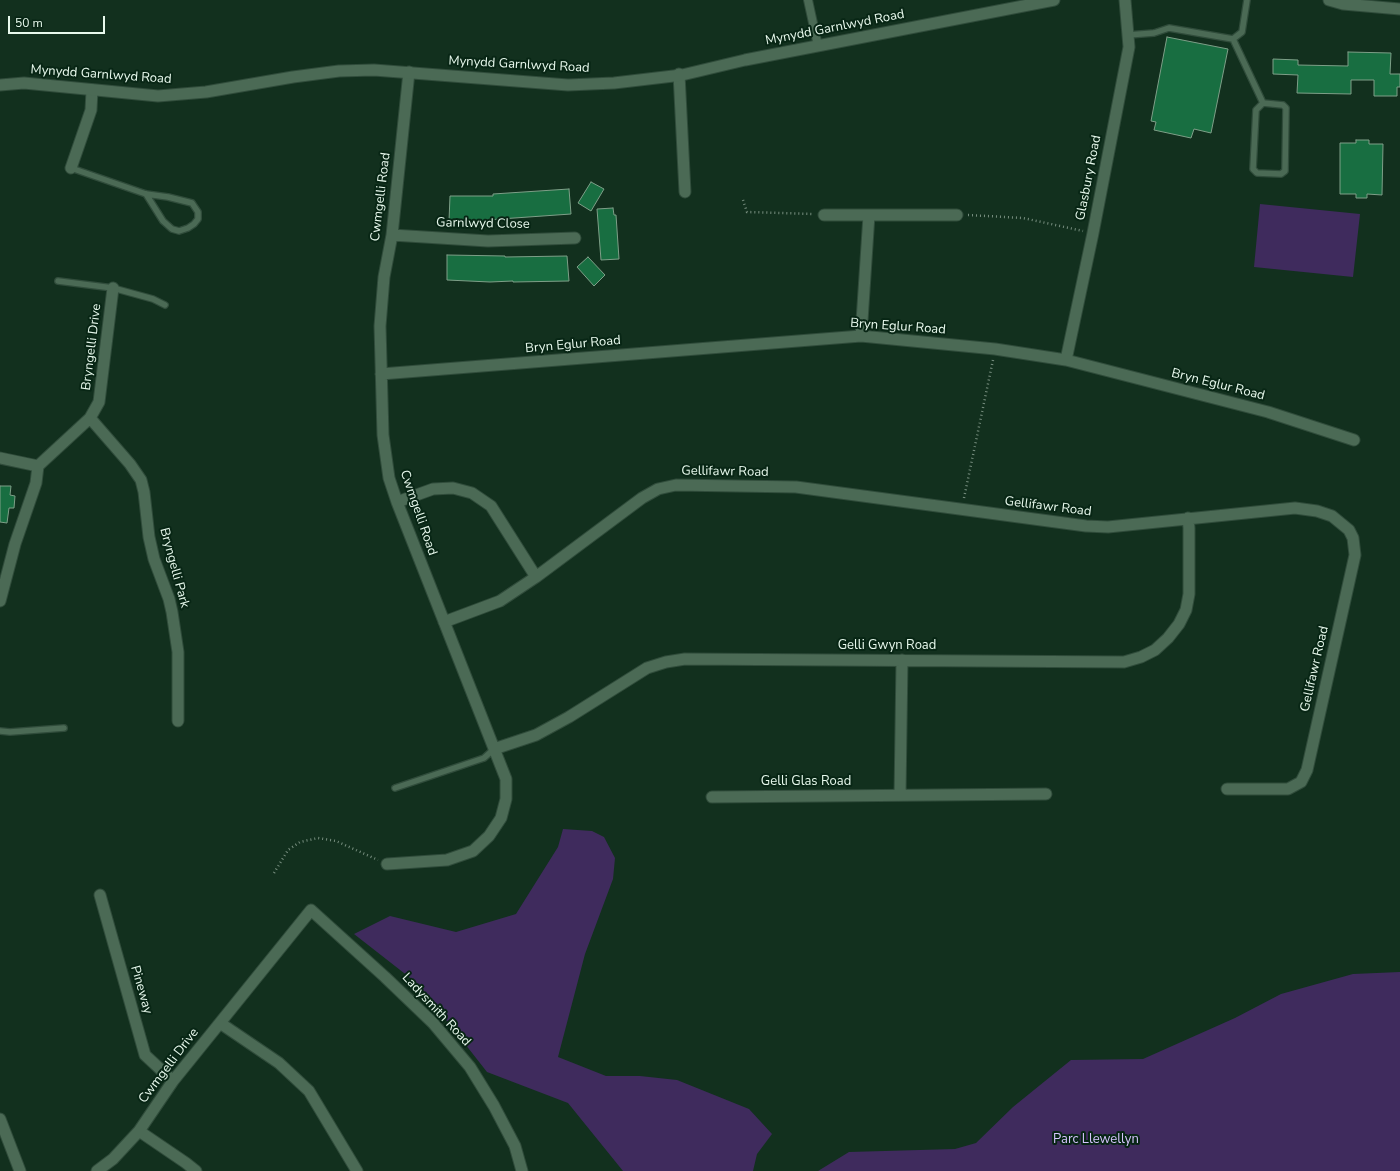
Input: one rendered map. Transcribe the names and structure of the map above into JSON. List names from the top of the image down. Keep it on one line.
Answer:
{"streets":{"street":["Mynydd Garnlwyd Road","Glasbury Road","Cwmgelli Road","Garnlwyd Close","Bryn Eglur Road","Bryngelli Drive","Gellifawr Road","Bryngelli Park","Gelli Gwyn Road","Gelli Glas Road","Pineway","Ladysmith Road","Cwmgelli Drive"]},"crossings":[["Mynydd Garnlwyd Road","Cwmgelli Road"],["Glasbury Road","Bryn Eglur Road"],["Cwmgelli Road","Garnlwyd Close"],["Cwmgelli Road","Bryn Eglur Road"],["Cwmgelli Road","Gellifawr Road"],["Cwmgelli Road","Gelli Gwyn Road"],["Bryngelli Drive","Bryngelli Park"],["Gellifawr Road","Gelli Gwyn Road"],["Pineway","Cwmgelli Drive"],["Ladysmith Road","Cwmgelli Drive"]],"parks":["Parc Llewellyn"],"scale_bar":"50 m"}
